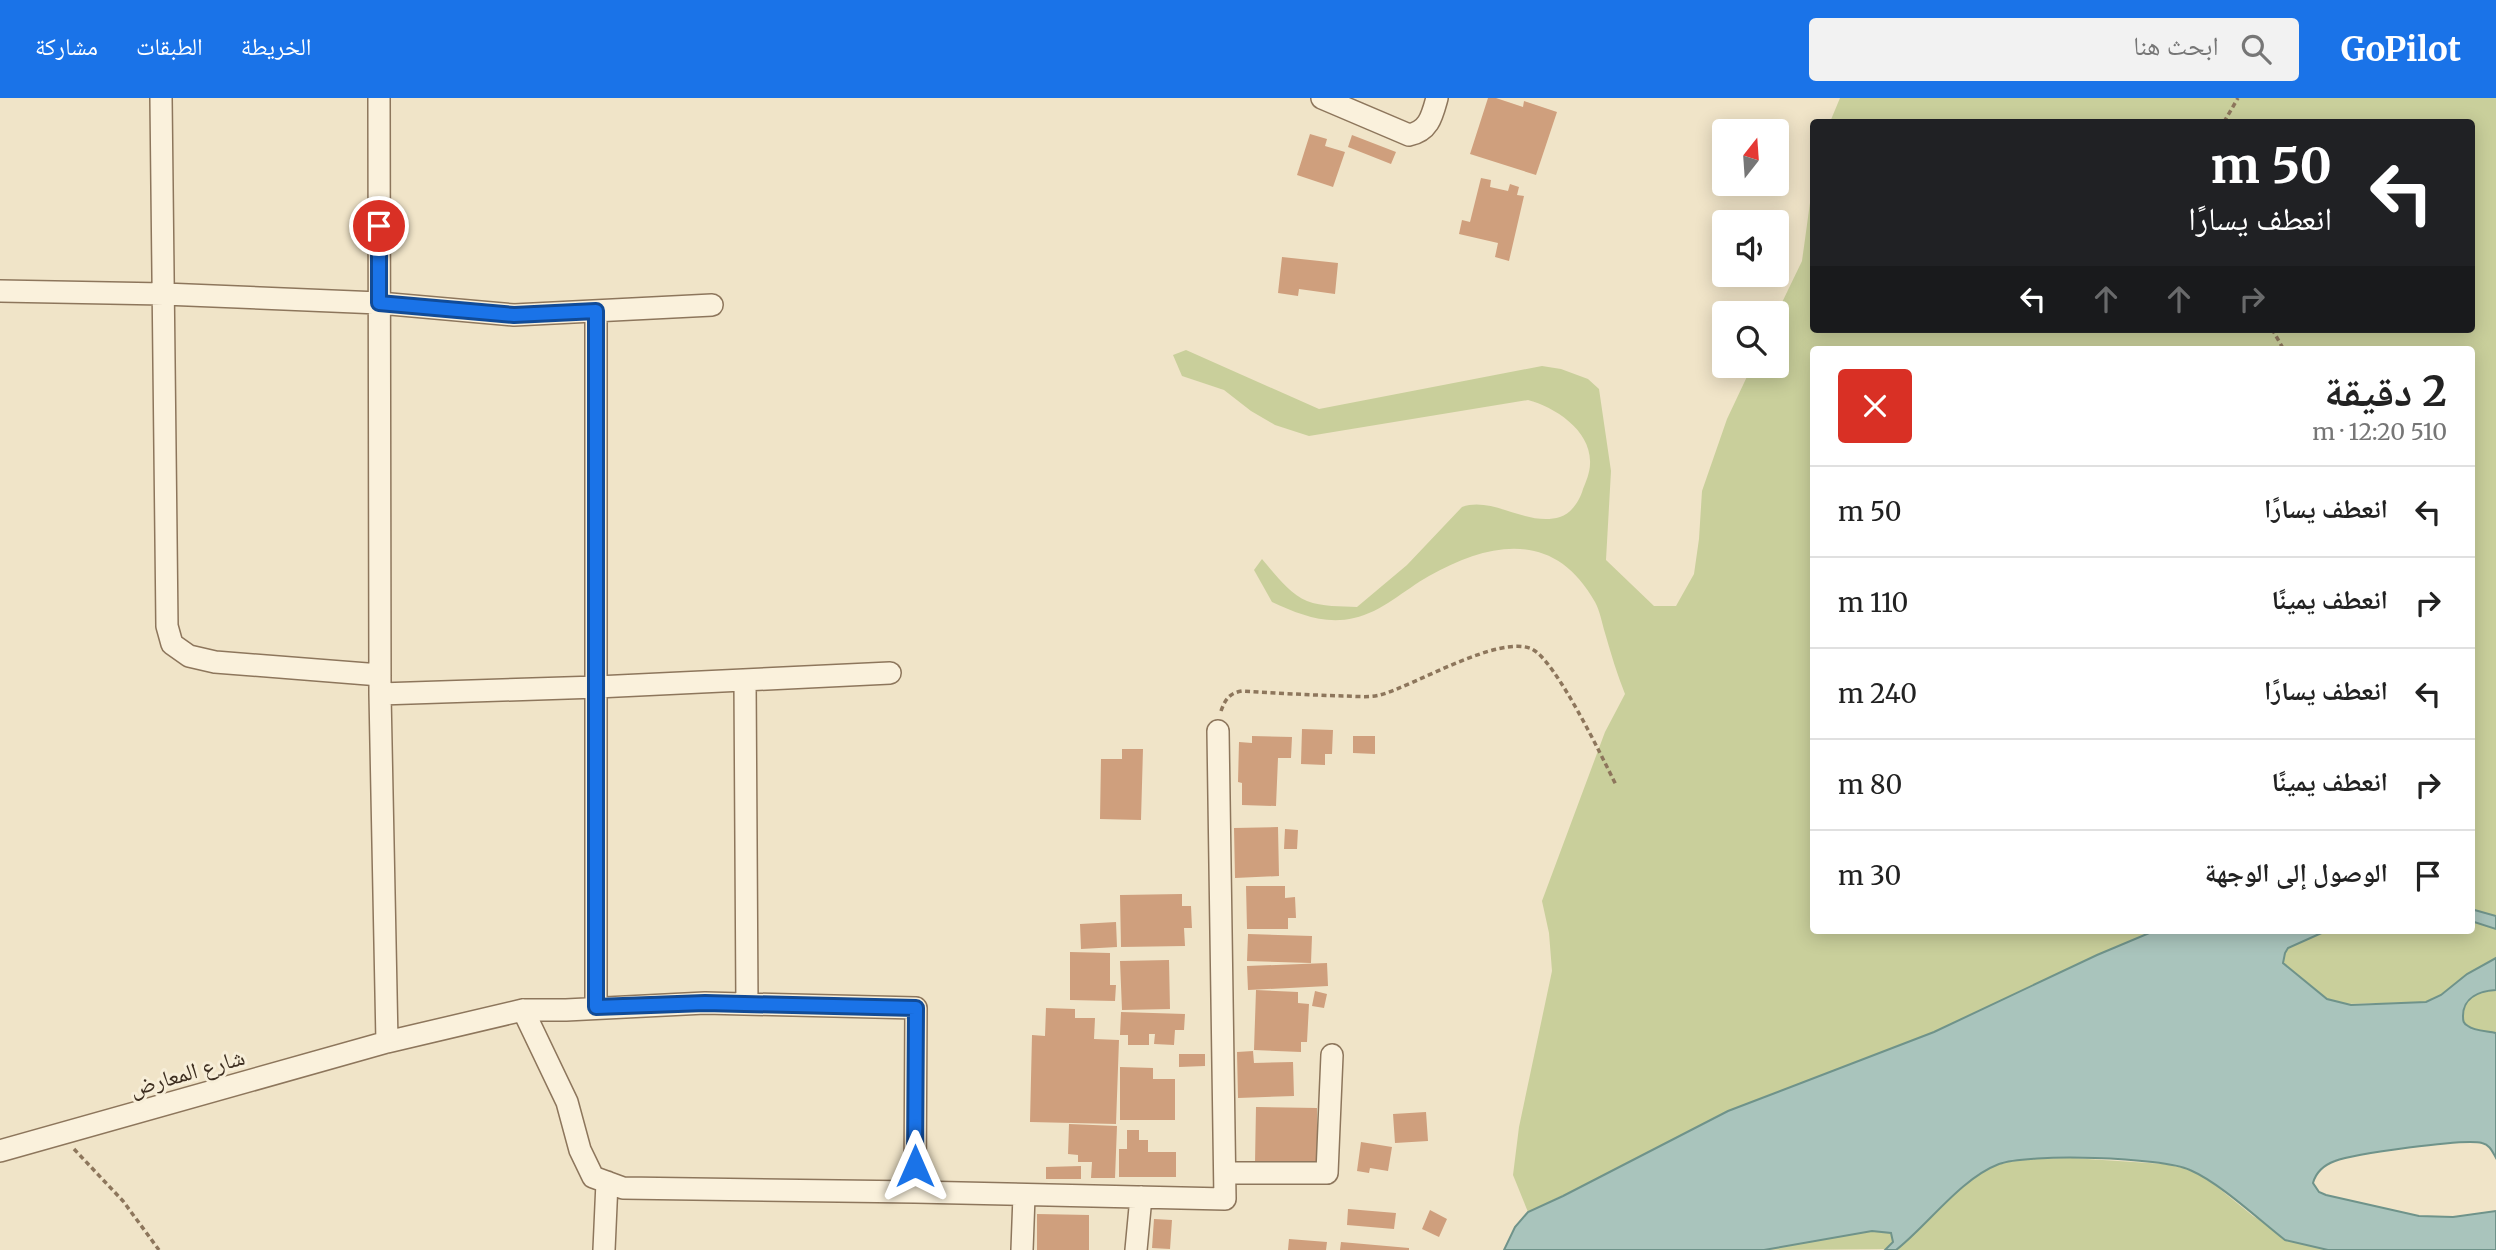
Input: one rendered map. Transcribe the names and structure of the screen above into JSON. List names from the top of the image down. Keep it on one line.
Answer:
{"streets":{"street":["شارع المعارض"]},"north":"top","page":{"header":"GoPilot","search":"ابحث هنا","nav":["الخريطة","الطبقات","مشاركة"],"turn":["50 m","انعطف يسارًا"],"heading":["2 دقيقة","510 m · 12:20"],"list":[{"name":"انعطف يسارًا","value":"50 m"},{"name":"انعطف يمينًا","value":"110 m"},{"name":"انعطف يسارًا","value":"240 m"},{"name":"انعطف يمينًا","value":"80 m"},{"name":"الوصول إلى الوجهة","value":"30 m"}]}}
